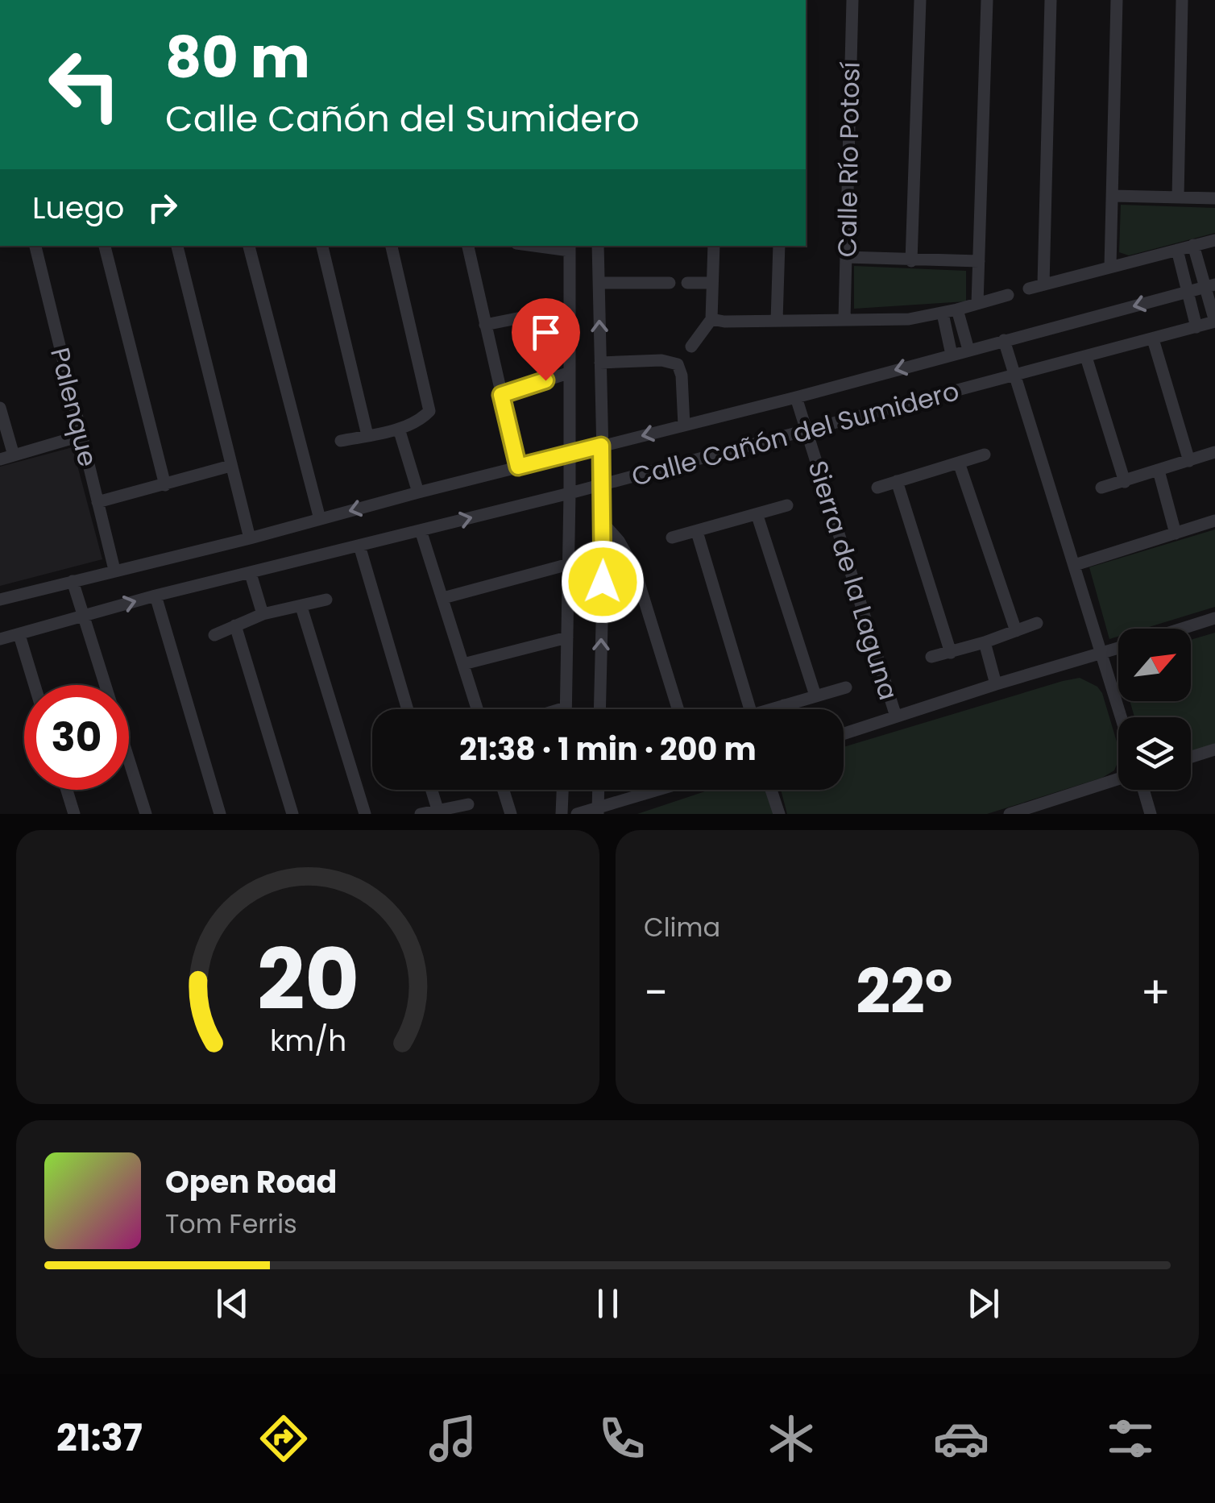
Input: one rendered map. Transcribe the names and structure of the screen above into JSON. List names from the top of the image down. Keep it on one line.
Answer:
{"streets":{"street":["Calle Río Potosí","Palenque","Calle Cañón del Sumidero","Sierra de la Laguna"]},"crossings":[["Palenque","Calle Cañón del Sumidero"],["Calle Cañón del Sumidero","Sierra de la Laguna"]],"north":"top right","page":{"turn":["80 m","Calle Cañón del Sumidero"],"then":"Luego","limit":"30","trip":"21:38 · 1 min · 200 m","tile":"Clima","heat":["−","22°","+"],"song":["Open Road","Tom Ferris"],"tabs":"21:37","gauge":["20","km/h"]}}
